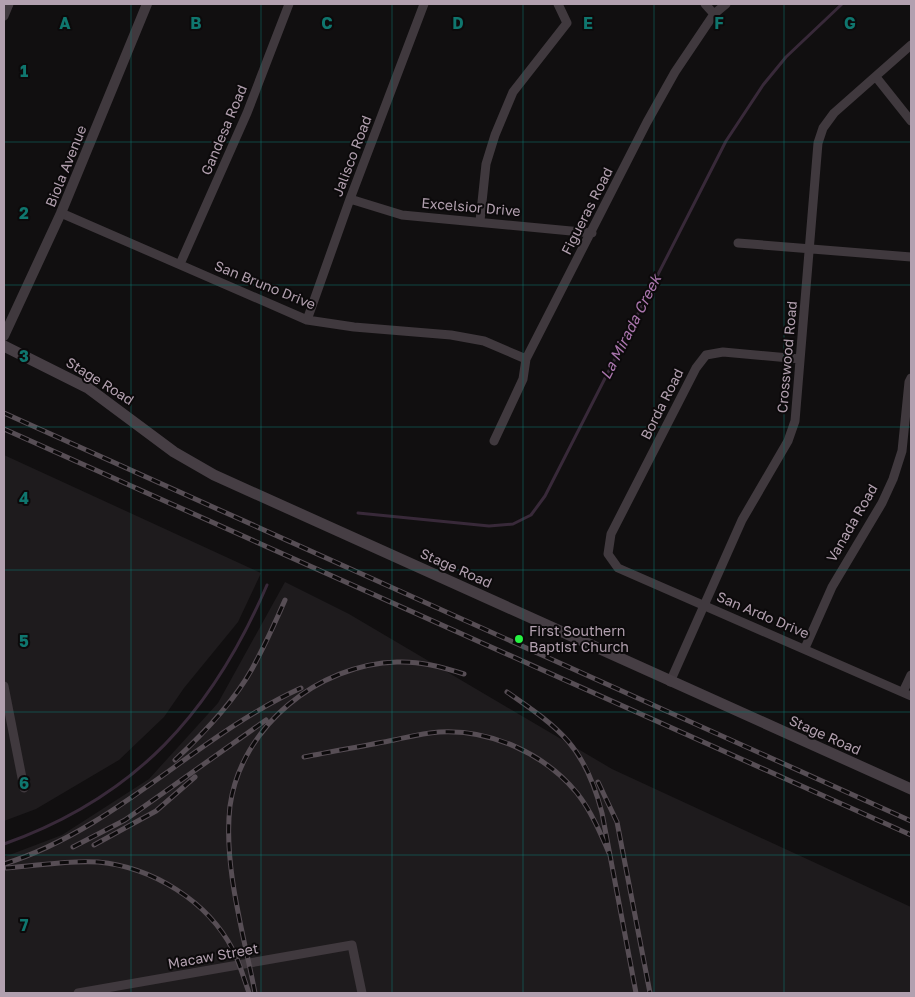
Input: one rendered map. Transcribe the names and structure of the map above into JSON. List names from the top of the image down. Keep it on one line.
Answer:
{"streets":{"main road":["Stage Road"],"street":["Gandesa Road","Jalisco Road","Biola Avenue","Excelsior Drive","Figueras Road","San Bruno Drive","Crosswood Road","Borda Road","Vanada Road","San Ardo Drive","Macaw Street"]},"crossings":[["Gandesa Road","San Bruno Drive"],["Jalisco Road","Excelsior Drive"],["Jalisco Road","San Bruno Drive"],["Biola Avenue","San Bruno Drive"],["Excelsior Drive","Figueras Road"],["Figueras Road","San Bruno Drive"],["Crosswood Road","Stage Road"],["Crosswood Road","Borda Road"],["Crosswood Road","San Ardo Drive"],["Borda Road","San Ardo Drive"],["Vanada Road","San Ardo Drive"]],"water":["La Mirada Creek"],"places":["First Southern Baptist Church"],"grid":{"columns":["A","B","C","D","E","F","G"],"rows":["1","2","3","4","5","6","7"]}}
